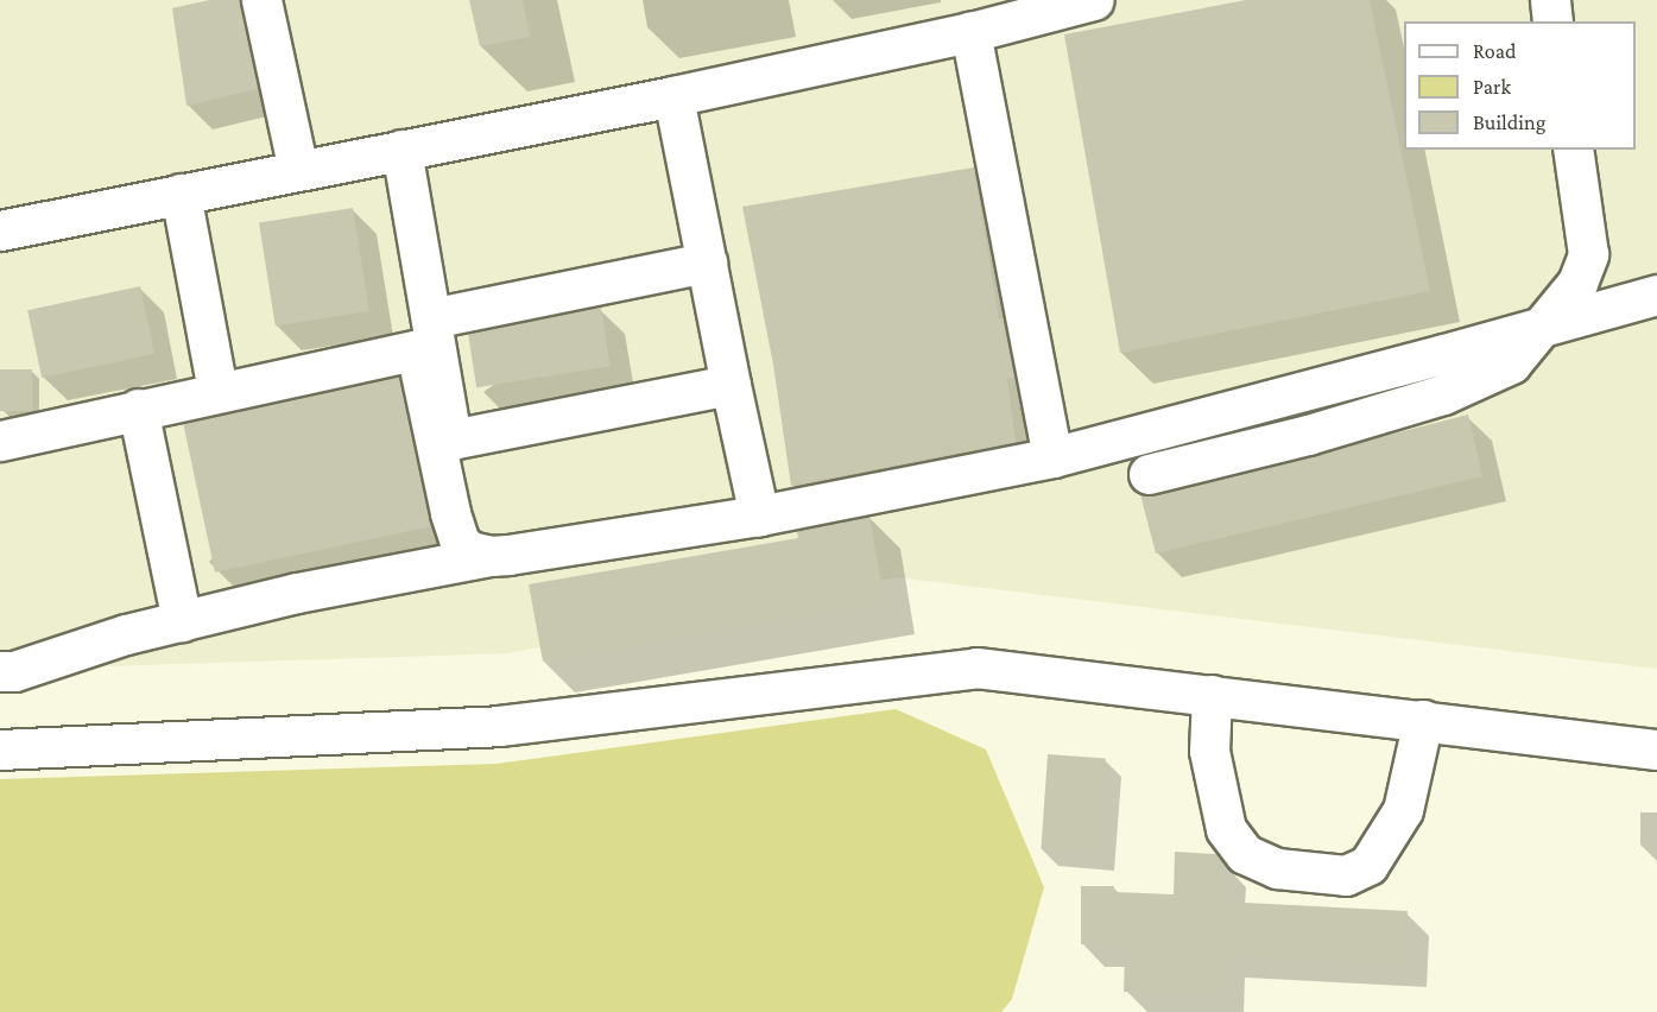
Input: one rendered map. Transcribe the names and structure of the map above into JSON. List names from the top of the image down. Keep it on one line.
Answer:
{"legend":["Road","Park","Building"]}
